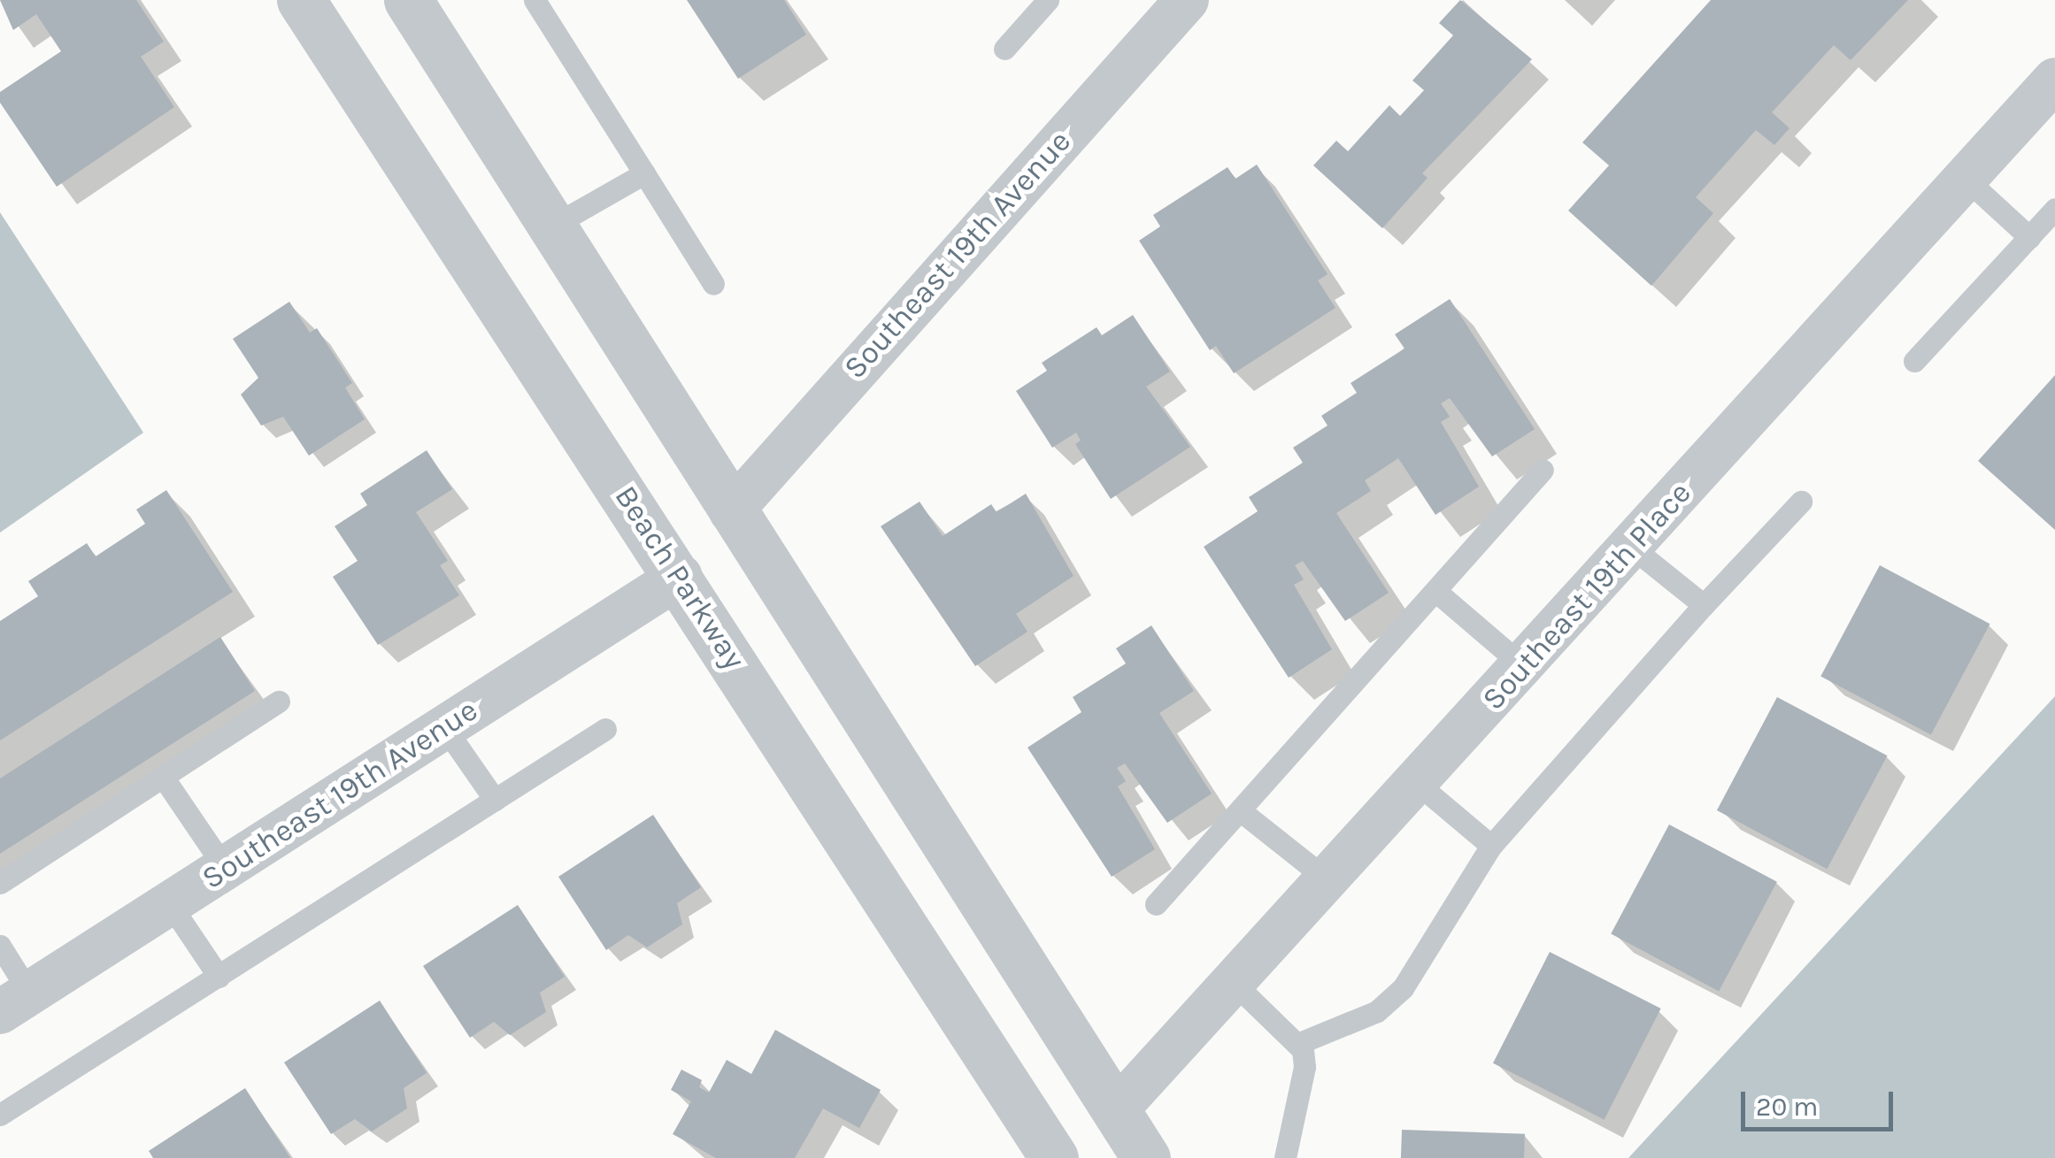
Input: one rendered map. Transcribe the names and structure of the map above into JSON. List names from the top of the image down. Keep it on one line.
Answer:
{"streets":{"street":["Southeast 19th Avenue","Beach Parkway","Southeast 19th Place"]},"crossings":[["Southeast 19th Avenue","Beach Parkway"]],"scale_bar":"20 m"}
